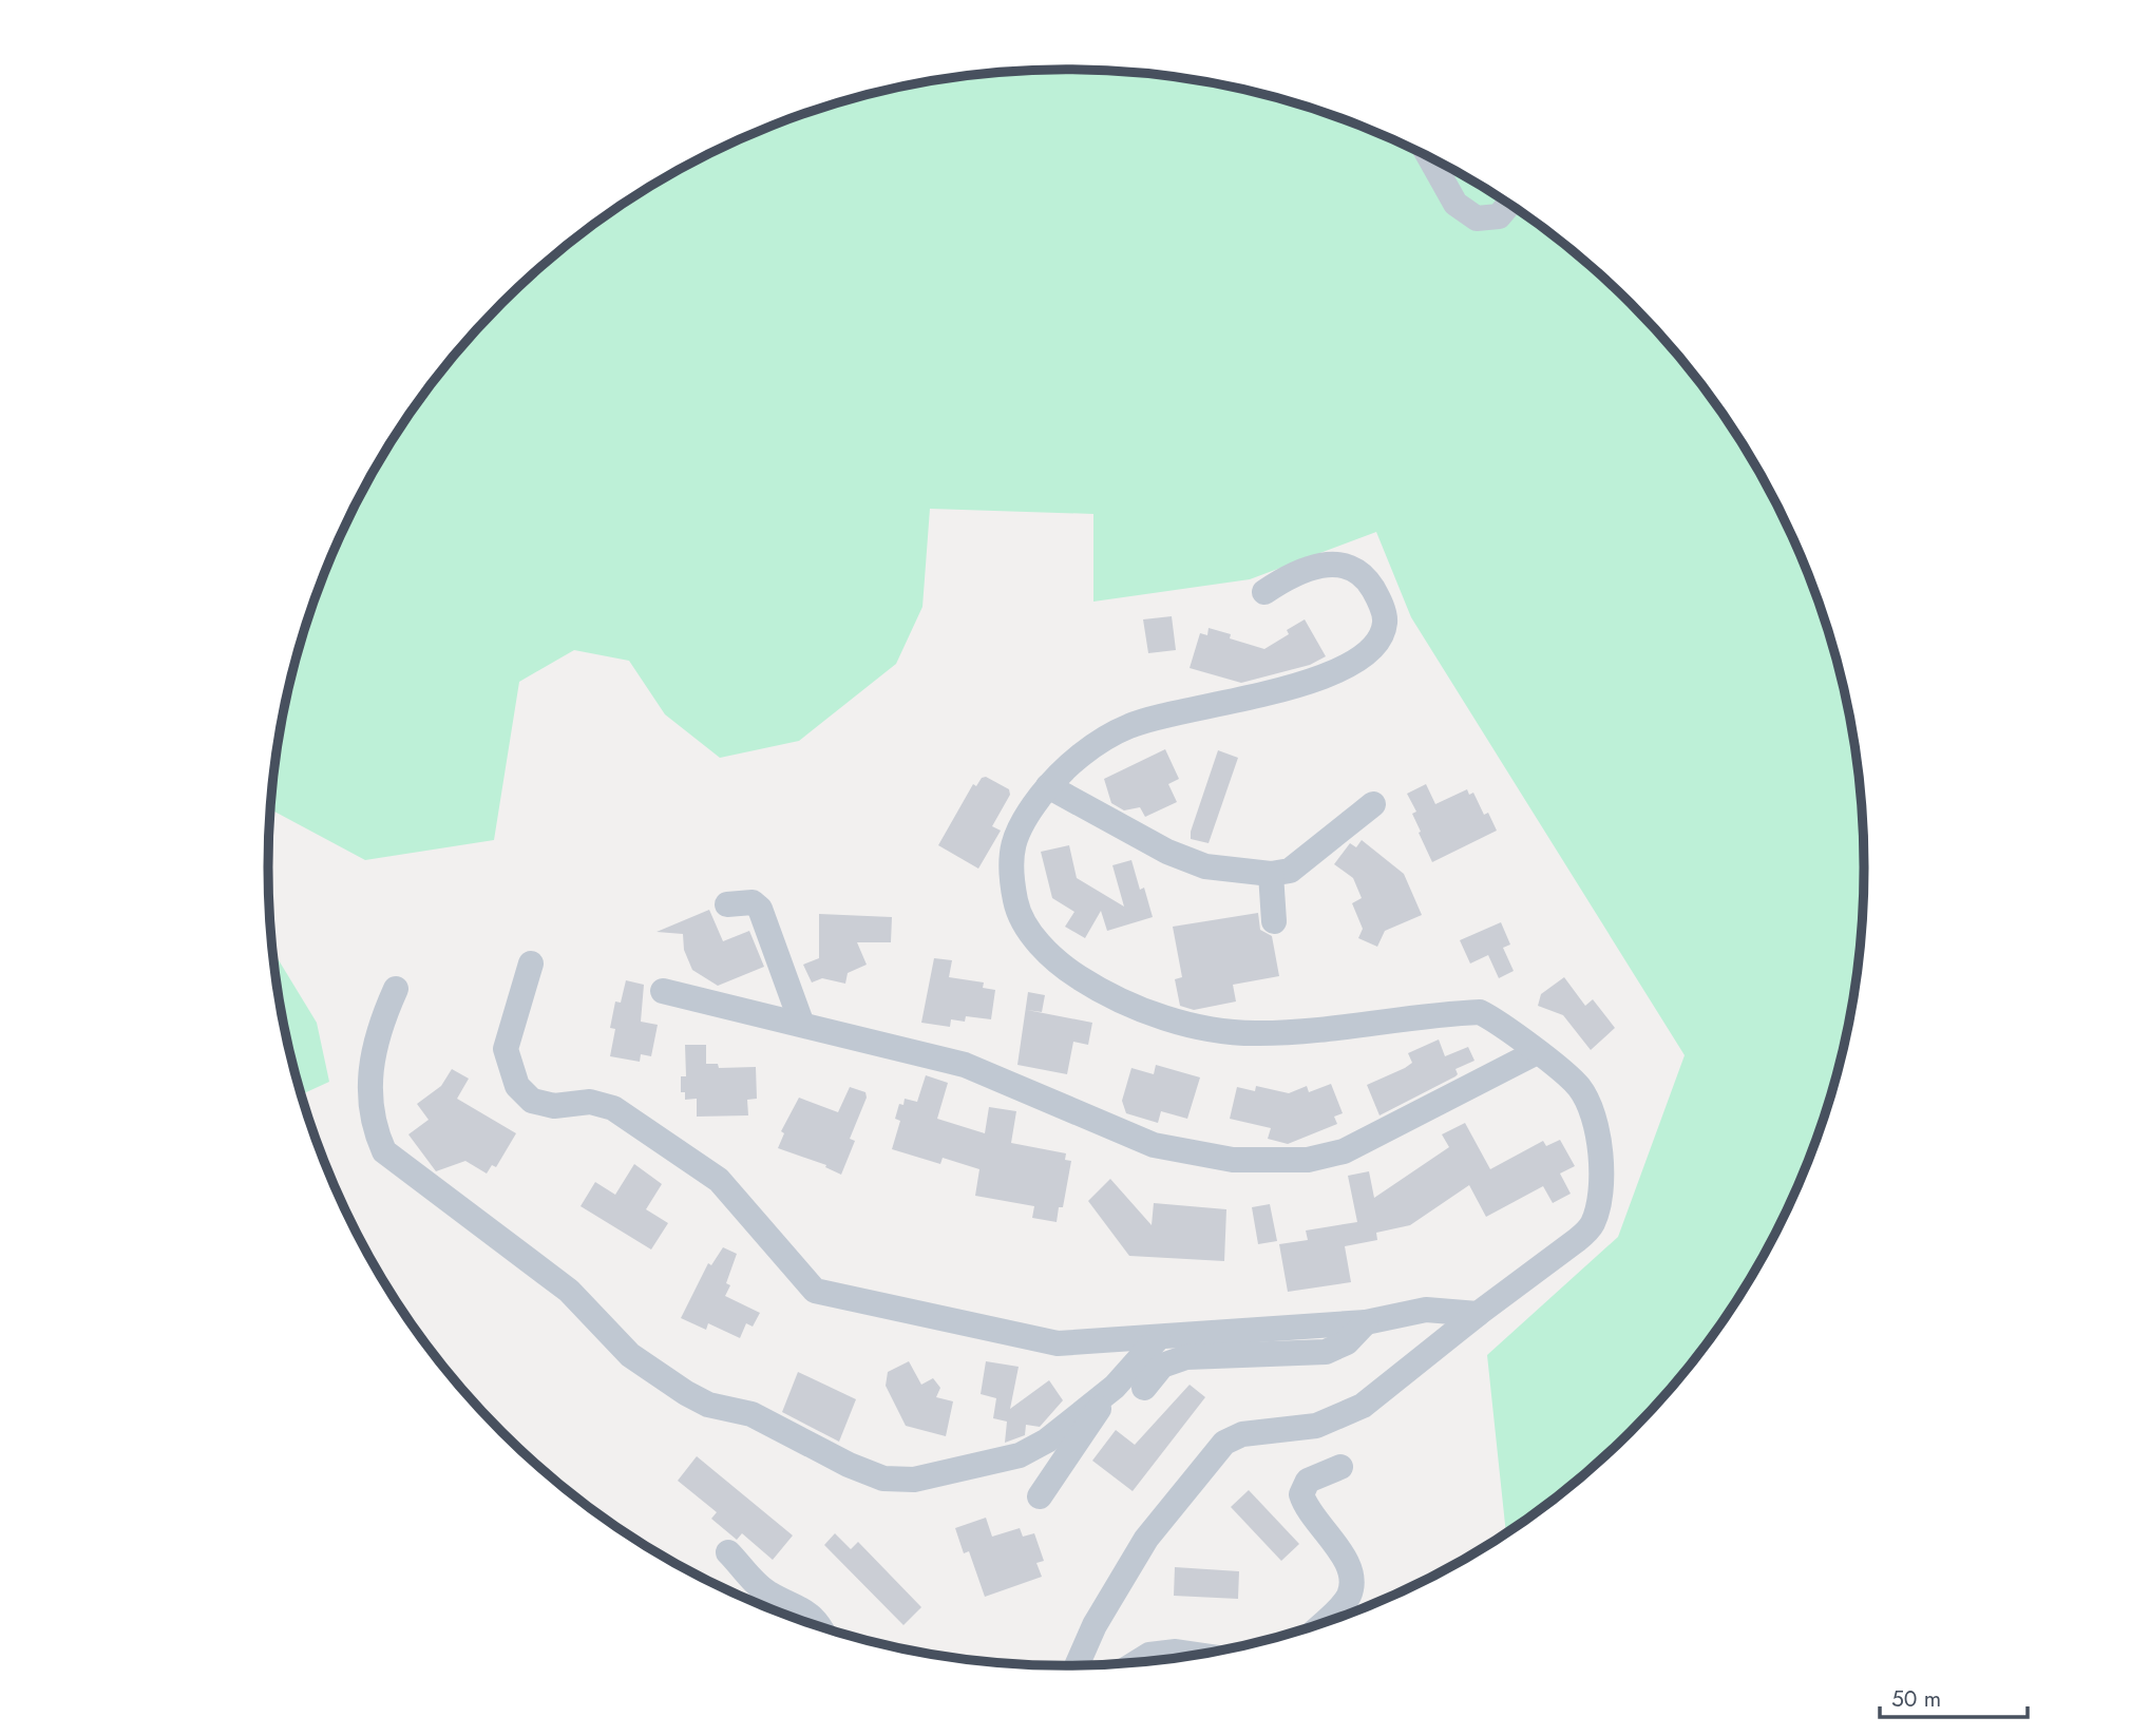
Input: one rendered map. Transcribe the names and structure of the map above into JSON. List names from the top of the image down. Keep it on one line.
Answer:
{"scale_bar":"50 m"}
